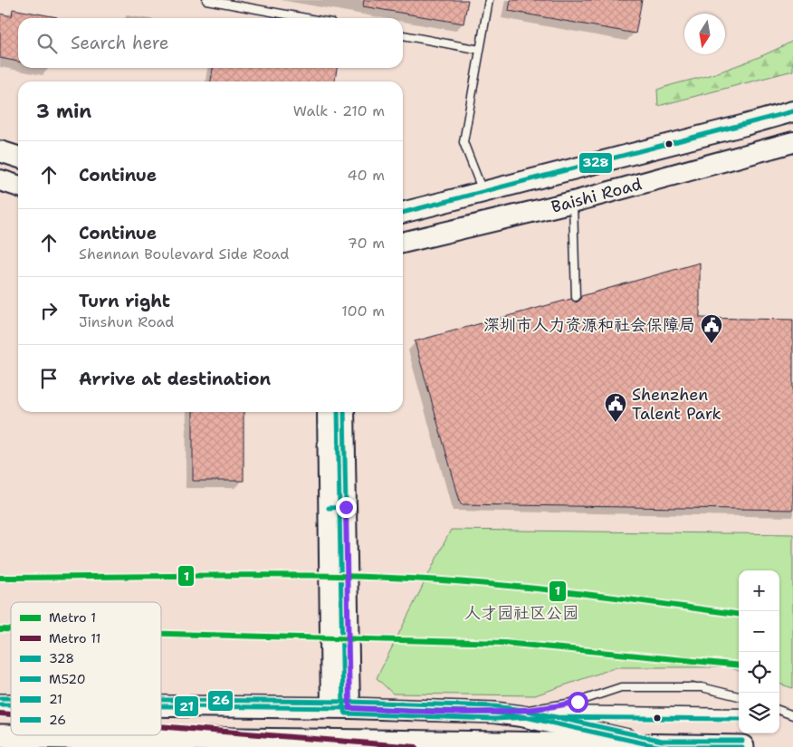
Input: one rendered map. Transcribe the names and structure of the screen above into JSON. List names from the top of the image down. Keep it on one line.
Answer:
{"streets":{"main road":["Baishi Road"]},"parks":["人才园社区公园"],"places":{"public building":["深圳市人力资源和社会保障局","Shenzhen Talent Park"]},"lines":["transit line 328","transit line M520","metro line 1","transit line 26","transit line 21","metro line 11"],"legend":["Metro 1","Metro 11","328","M520","21","26"],"north":"bottom","page":{"search":"Search here","heading":["3 min","Walk · 210 m"],"list":[["Continue","40 m"],["Continue","Shennan Boulevard Side Road","70 m"],["Turn right","Jinshun Road","100 m"],"Arrive at destination"],"map_buttons":["+","−"]}}
